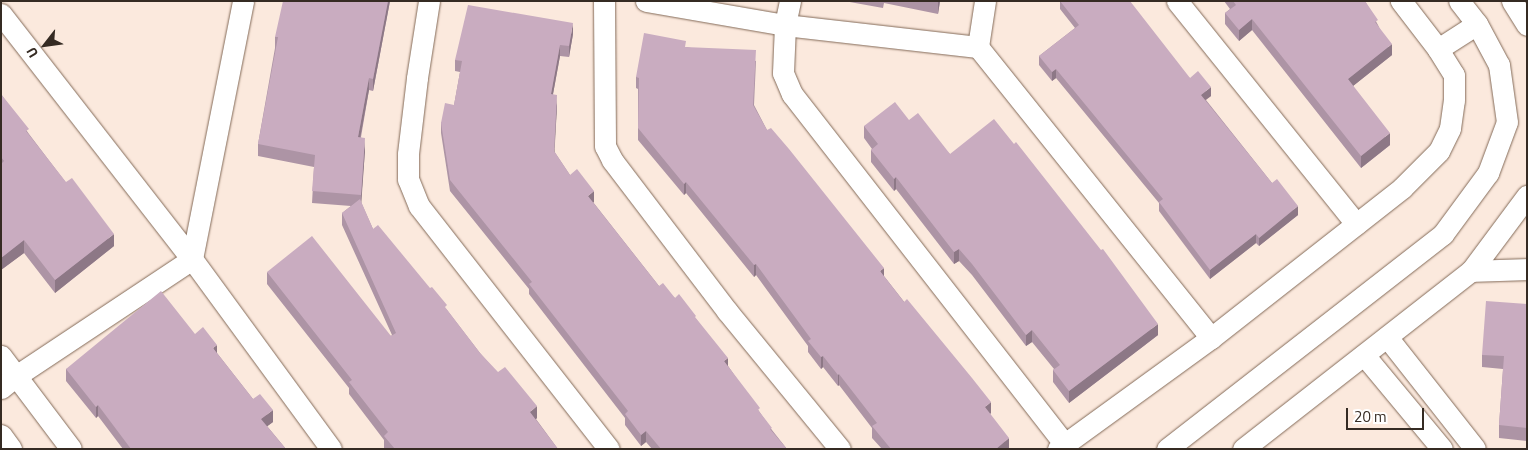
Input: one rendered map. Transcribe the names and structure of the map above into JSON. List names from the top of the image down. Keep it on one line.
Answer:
{"scale_bar":"20 m","north":"bottom left"}
